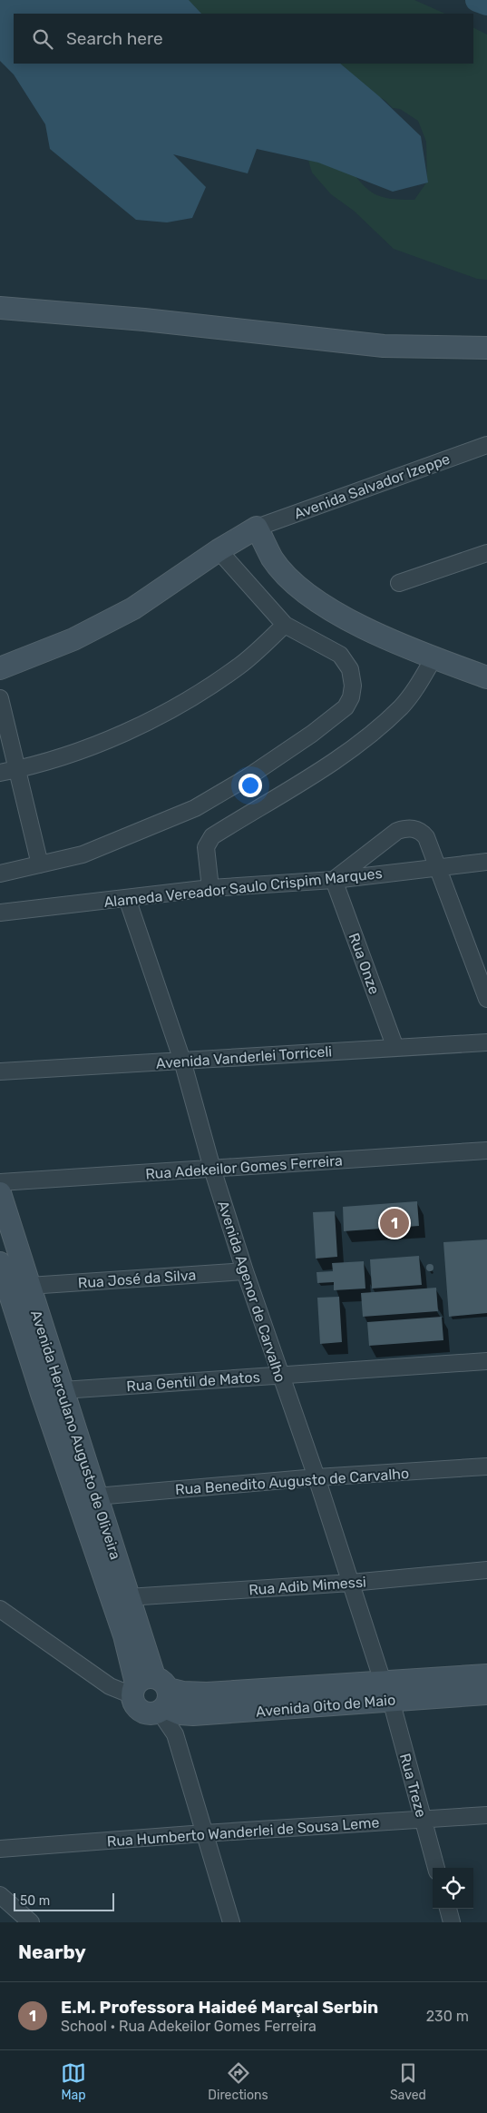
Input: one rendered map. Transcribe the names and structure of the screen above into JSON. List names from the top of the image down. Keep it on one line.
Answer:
{"streets":{"street":["Avenida Salvador Izeppe","Alameda Vereador Saulo Crispim Marques","Rua Onze","Avenida Vanderlei Torriceli","Rua Adekeilor Gomes Ferreira","Rua José da Silva","Avenida Agenor de Carvalho","Rua Gentil de Matos","Avenida Herculano Augusto de Oliveira","Rua Benedito Augusto de Carvalho","Rua Adib Mimessi","Avenida Oito de Maio","Rua Treze","Rua Humberto Wanderlei de Sousa Leme"]},"crossings":[["Alameda Vereador Saulo Crispim Marques","Rua Onze"],["Alameda Vereador Saulo Crispim Marques","Avenida Agenor de Carvalho"],["Rua Onze","Avenida Vanderlei Torriceli"],["Avenida Vanderlei Torriceli","Avenida Agenor de Carvalho"],["Rua Adekeilor Gomes Ferreira","Avenida Agenor de Carvalho"],["Rua José da Silva","Avenida Agenor de Carvalho"],["Rua José da Silva","Avenida Herculano Augusto de Oliveira"],["Avenida Agenor de Carvalho","Rua Gentil de Matos"],["Avenida Agenor de Carvalho","Rua Benedito Augusto de Carvalho"],["Avenida Agenor de Carvalho","Rua Adib Mimessi"],["Avenida Agenor de Carvalho","Avenida Oito de Maio"],["Avenida Agenor de Carvalho","Rua Treze"],["Rua Gentil de Matos","Avenida Herculano Augusto de Oliveira"],["Avenida Herculano Augusto de Oliveira","Rua Benedito Augusto de Carvalho"],["Avenida Herculano Augusto de Oliveira","Rua Adib Mimessi"],["Avenida Herculano Augusto de Oliveira","Avenida Oito de Maio"],["Avenida Oito de Maio","Rua Treze"],["Rua Treze","Rua Humberto Wanderlei de Sousa Leme"]],"scale_bar":"50 m","page":{"search":"Search here","pins":"1","scale":"50 m","heading":"Nearby","list":[{"mark":"1","name":"E.M. Professora Haideé Marçal Serbin","note":"School · Rua Adekeilor Gomes Ferreira","value":"230 m"}],"nav":["Map","Directions","Saved"]}}
